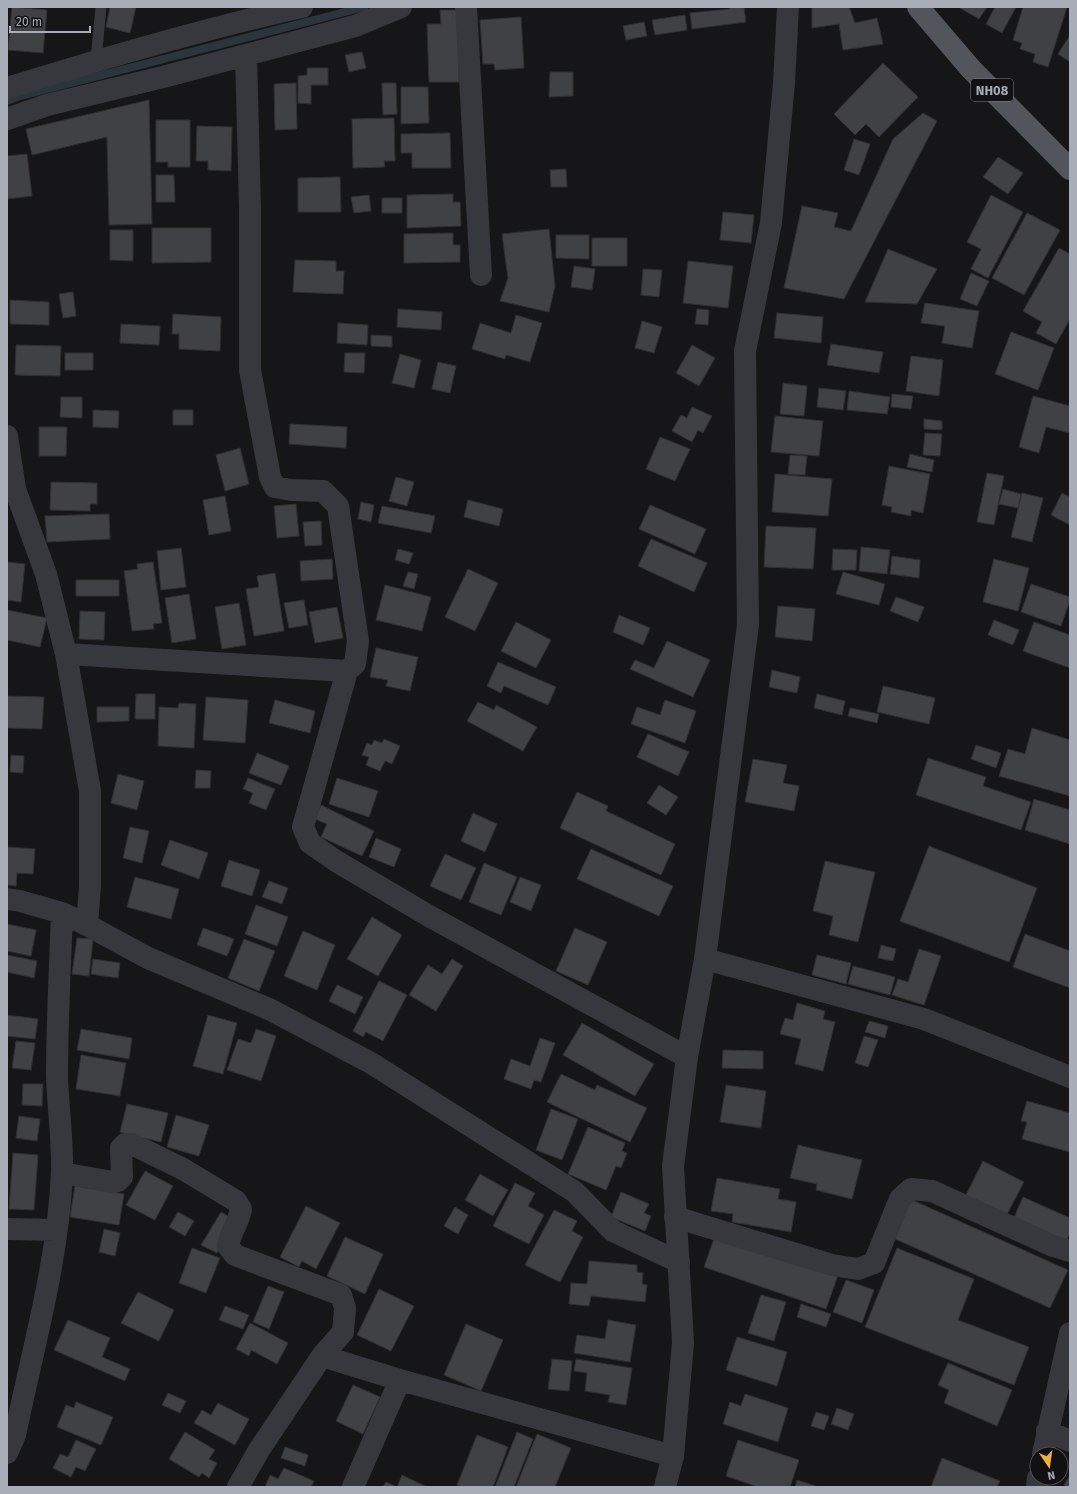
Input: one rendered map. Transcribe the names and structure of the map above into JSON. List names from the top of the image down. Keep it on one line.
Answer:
{"streets":{"main road":["NH08"]},"scale_bar":"20 m","north":"bottom"}
